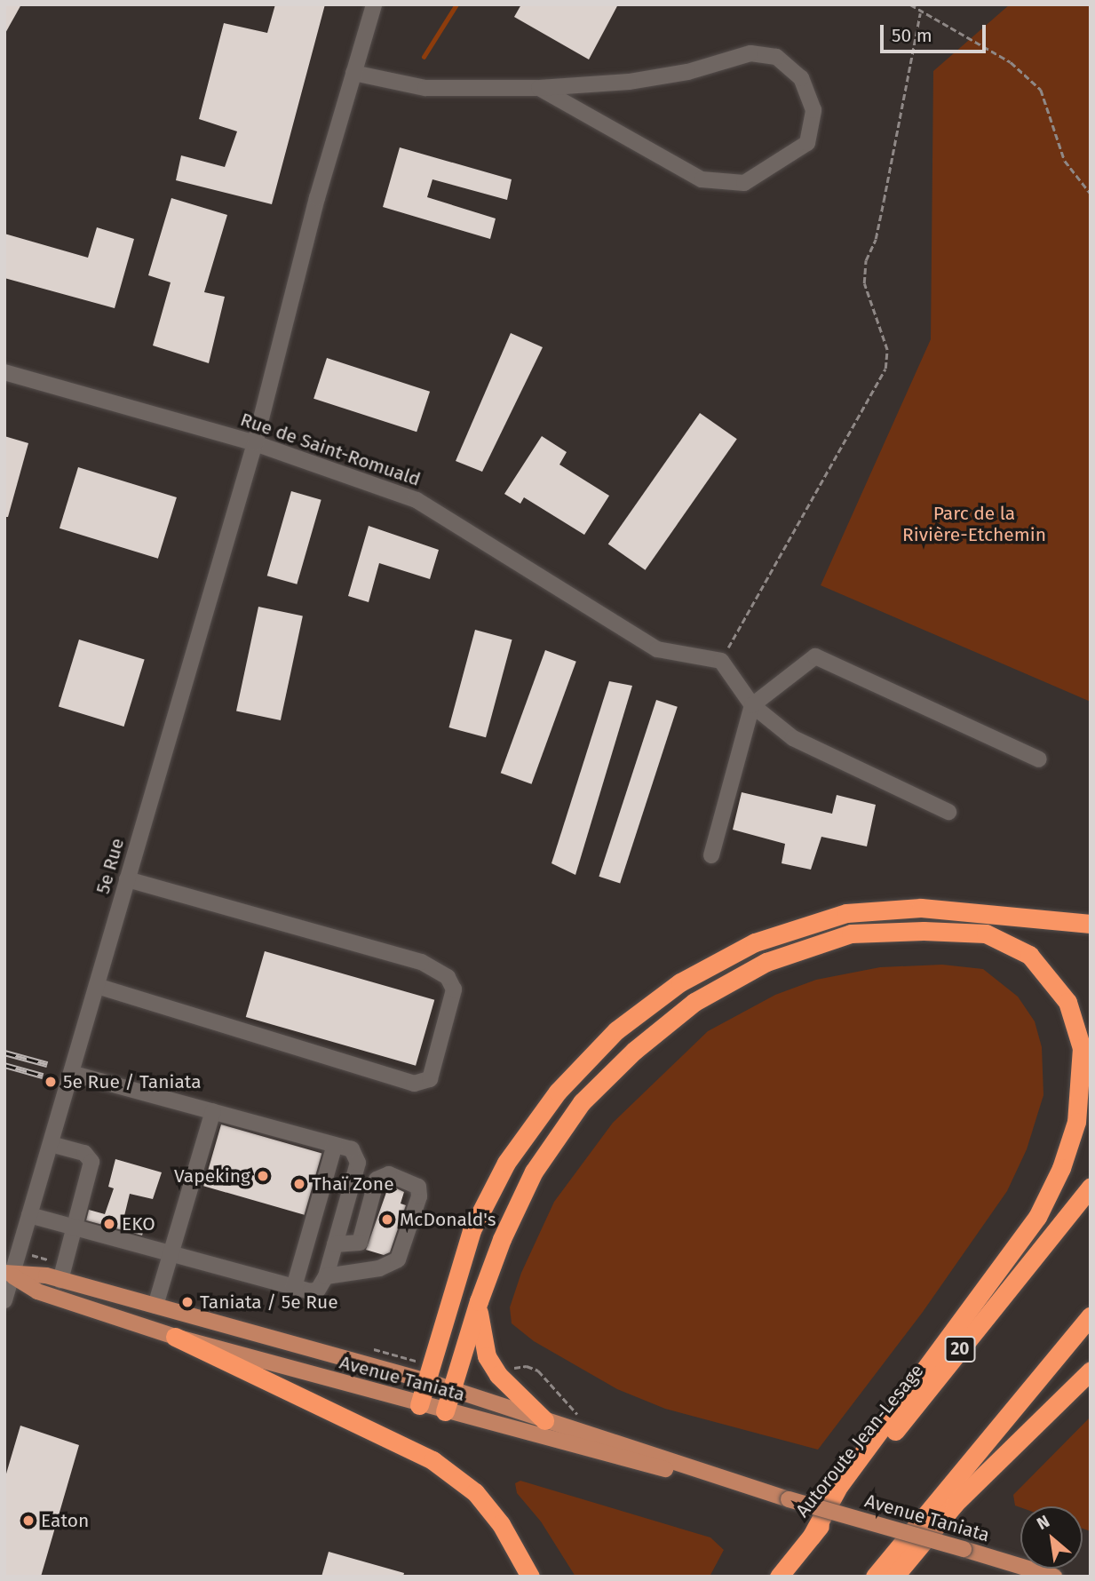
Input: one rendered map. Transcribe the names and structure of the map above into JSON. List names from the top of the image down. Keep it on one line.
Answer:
{"streets":{"highway":["20","Autoroute Jean-Lesage"],"main road":["Avenue Taniata"],"street":["Rue de Saint-Romuald","5e Rue"]},"crossings":[["Rue de Saint-Romuald","5e Rue"],["5e Rue","Avenue Taniata"]],"parks":["Parc de la Rivière-Etchemin"],"places":["5e Rue / Taniata","Vapeking","Thaï Zone","McDonald's","EKO","Taniata / 5e Rue","Eaton"],"scale_bar":"50 m","north":"top left"}
